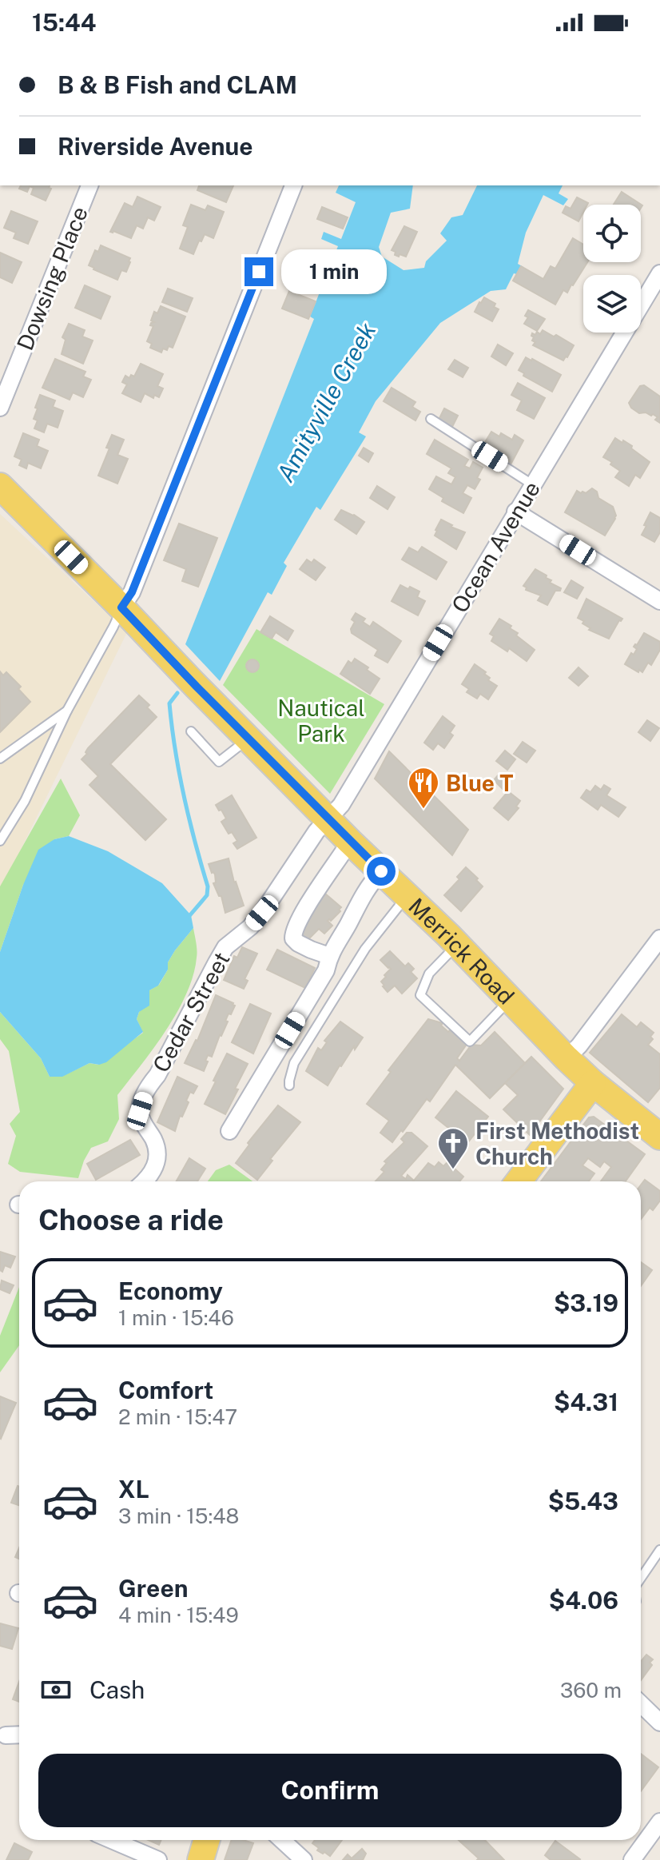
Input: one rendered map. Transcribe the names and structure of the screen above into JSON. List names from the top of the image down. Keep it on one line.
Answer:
{"streets":{"main road":["Merrick Road"],"street":["Dowsing Place","Ocean Avenue","Cedar Street"]},"crossings":[["Ocean Avenue","Merrick Road"],["Ocean Avenue","Cedar Street"],["Merrick Road","Cedar Street"]],"water":["Amityville Creek"],"parks":["Nautical Park"],"places":{"restaurant":["Blue T"],"church":["First Methodist Church"]},"page":{"status":"15:44","banner":["B & B Fish and CLAM","Riverside Avenue"],"bubble":"1 min","heading":"Choose a ride","list":[{"name":"Economy","note":"1 min · 15:46","value":"$3.19"},{"name":"Comfort","note":"2 min · 15:47","value":"$4.31"},{"name":"XL","note":"3 min · 15:48","value":"$5.43"},{"name":"Green","note":"4 min · 15:49","value":"$4.06"}],"pay":["Cash","360 m"],"buttons":"Confirm"}}
